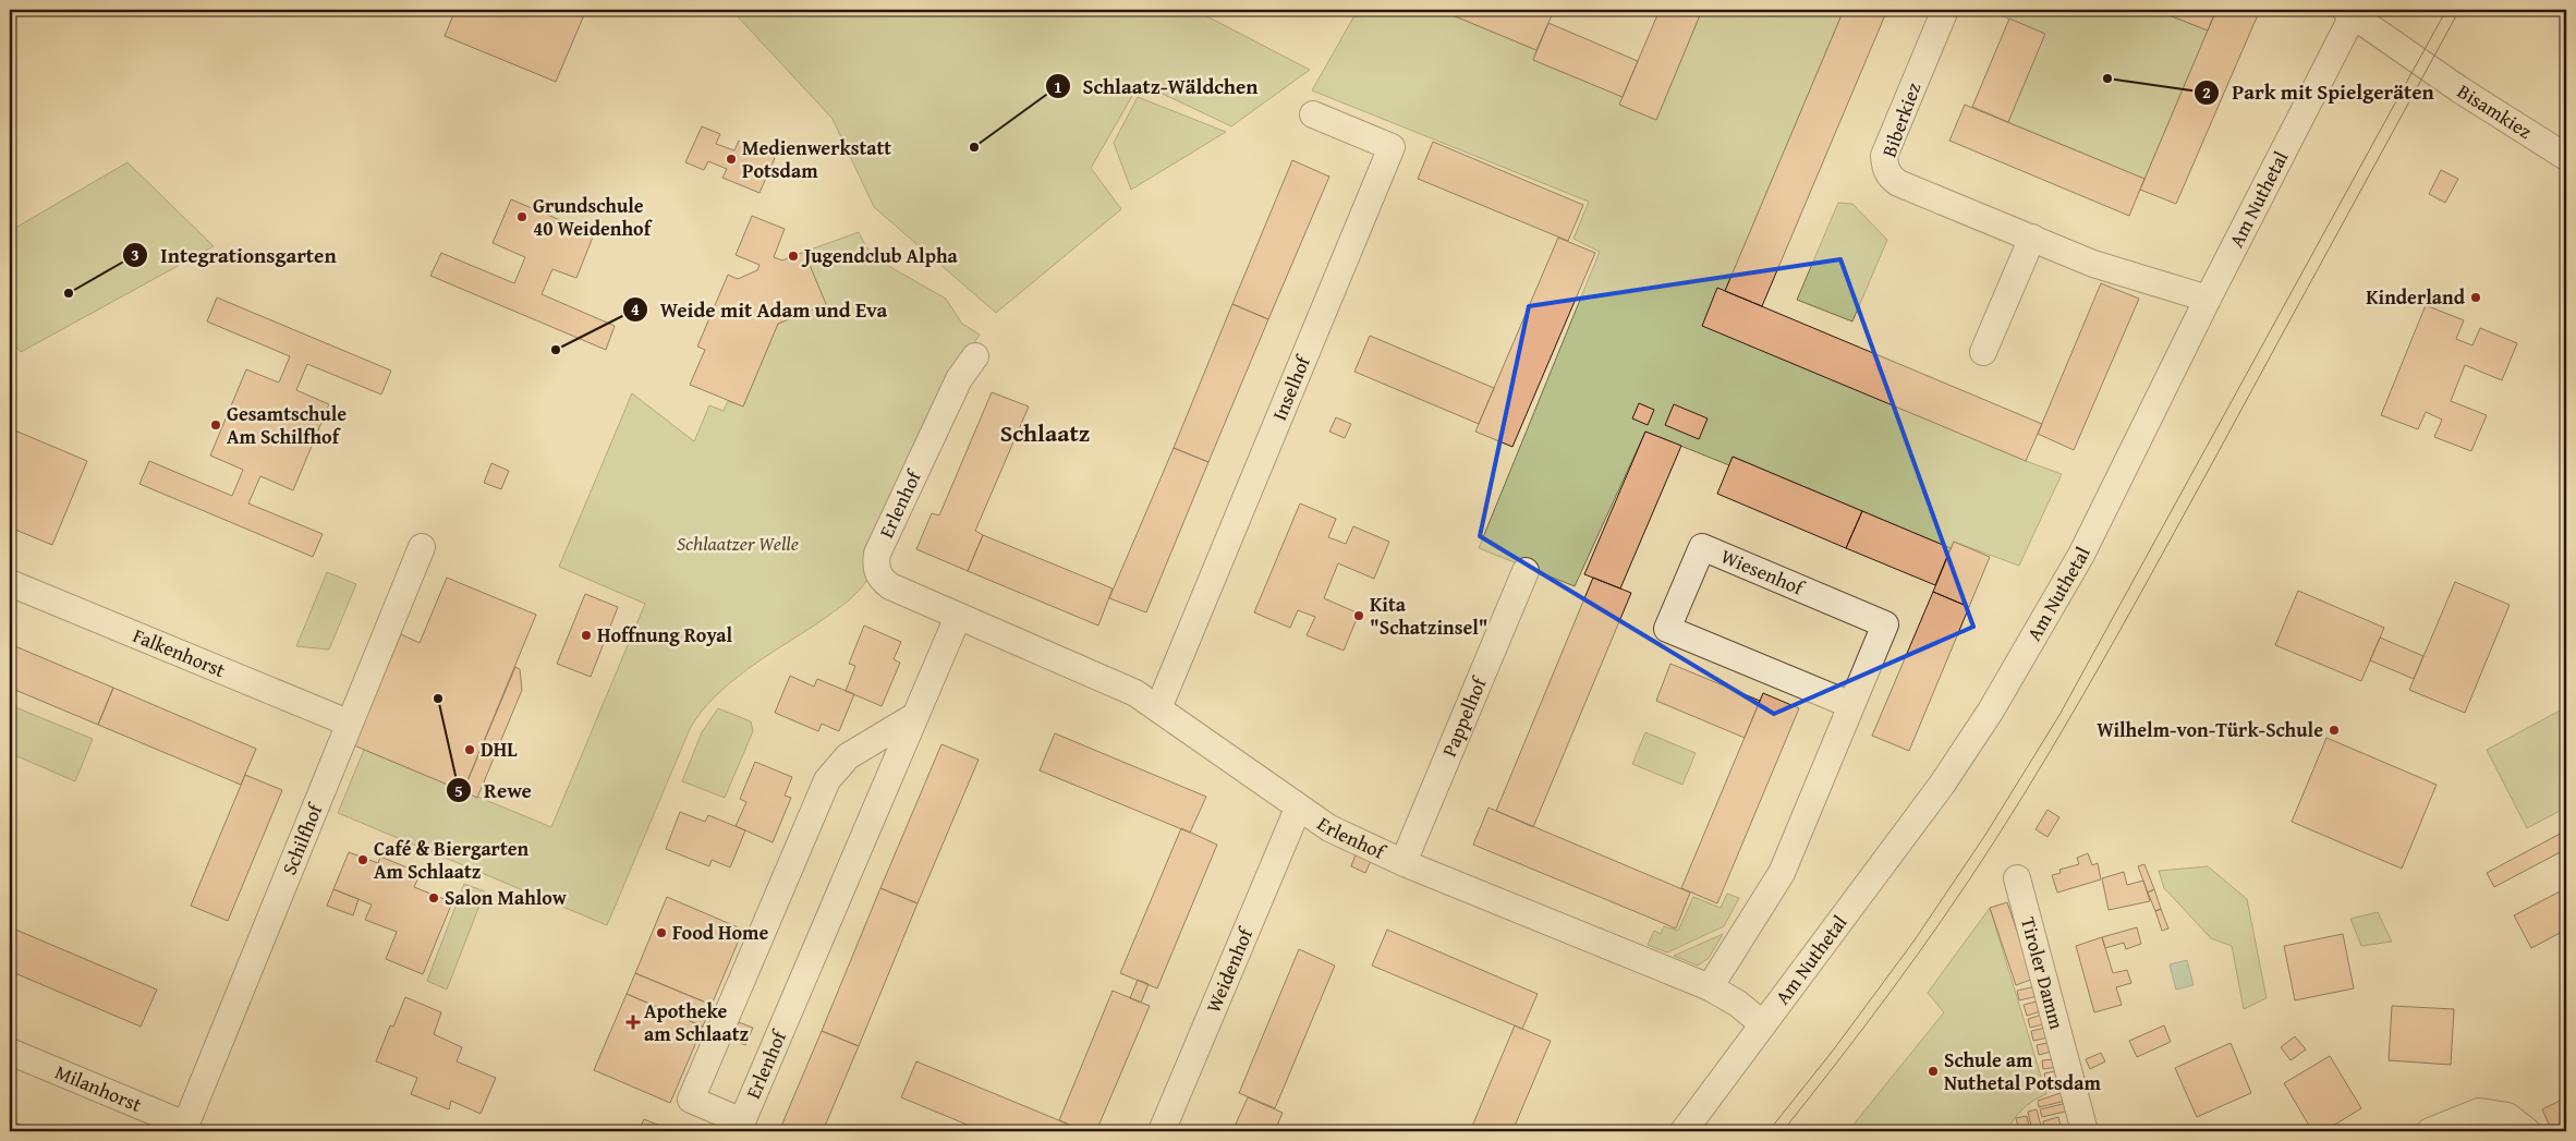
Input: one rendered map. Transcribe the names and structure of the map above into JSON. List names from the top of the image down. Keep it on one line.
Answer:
{"streets":{"street":["Bisamkiez","Biberkiez","Am Nuthetal","Inselhof","Erlenhof","Wiesenhof","Falkenhorst","Pappelhof","Schilfhof","Weidenhof","Tiroler Damm","Milanhorst"]},"crossings":[["Bisamkiez","Am Nuthetal"],["Biberkiez","Am Nuthetal"],["Am Nuthetal","Erlenhof"],["Inselhof","Erlenhof"],["Erlenhof","Wiesenhof"],["Erlenhof","Pappelhof"],["Erlenhof","Weidenhof"],["Falkenhorst","Schilfhof"],["Schilfhof","Milanhorst"]],"districts":["Schlaatz"],"parks":["Schlaatzer Welle"],"places":{"other":["Park mit Spielgeräten","Schlaatz-Wäldchen","Medienwerkstatt Potsdam","Grundschule 40 Weidenhof","Jugendclub Alpha","Integrationsgarten","Kinderland","Weide mit Adam und Eva","Gesamtschule Am Schilfhof","Kita \"Schatzinsel\"","Hoffnung Royal","Rewe","Wilhelm-von-Türk-Schule","DHL","Café & Biergarten Am Schlaatz","Salon Mahlow","Food Home","Schule am Nuthetal Potsdam"],"health":["Apotheke am Schlaatz"]}}
